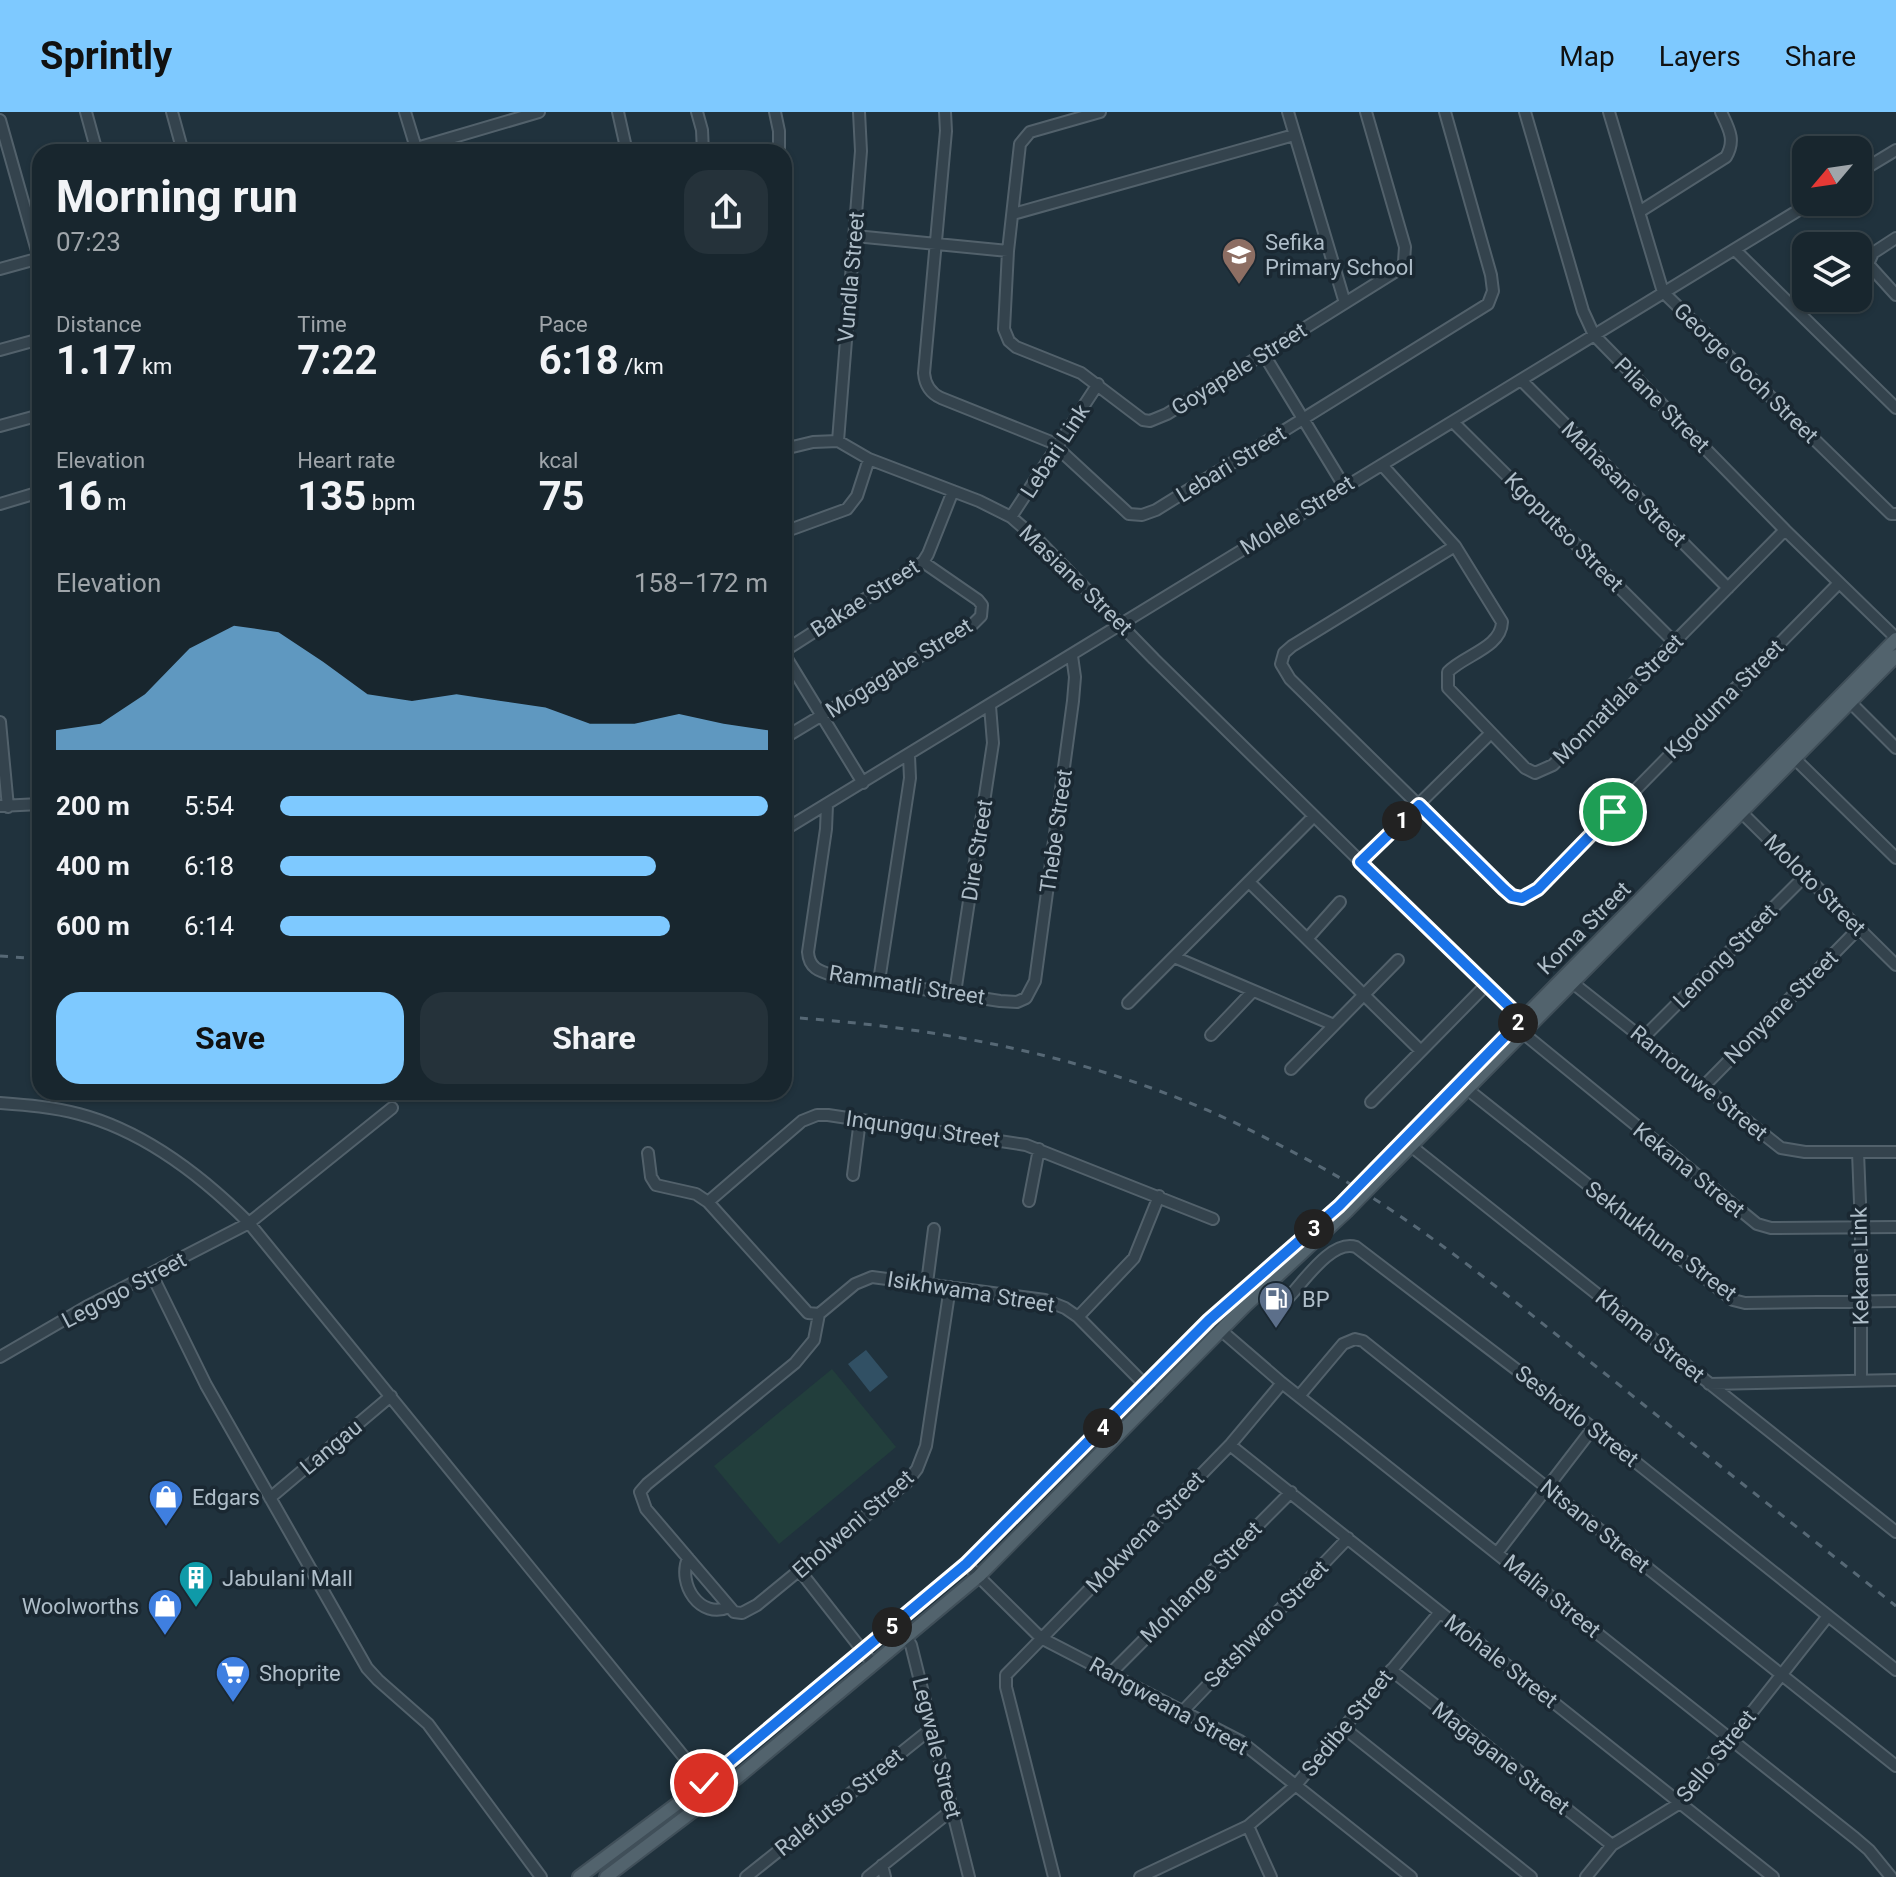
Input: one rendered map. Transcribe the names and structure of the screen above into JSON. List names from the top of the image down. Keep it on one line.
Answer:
{"streets":{"main road":["Koma Street"],"street":["Vundla Street","Goyapele Street","George Goch Street","Pilane Street","Lebari Link","Lebari Street","Mahasane Street","Molele Street","Kgoputso Street","Masiane Street","Bakae Street","Mogagabe Street","Monnatlala Street","Kgoduma Street","Thebe Street","Dire Street","Moloto Street","Lenong Street","Rammatli Street","Nonyane Street","Ramoruwe Street","Inqungqu Street","Kekana Street","Sekhukhune Street","Kekane Link","Legogo Street","Isikhwama Street","Khama Street","Seshotlo Street","Langau","Eholweni Street","Ntsane Street","Mokwena Street","Mohlange Street","Malia Street","Setshwaro Street","Mohale Street","Rangweana Street","Sedibe Street","Legwale Street","Sello Street","Magagane Street","Ralefutso Street"]},"crossings":[["Vundla Street","Masiane Street"],["Goyapele Street","Lebari Link"],["George Goch Street","Molele Street"],["Pilane Street","Molele Street"],["Pilane Street","Monnatlala Street"],["Pilane Street","Kgoduma Street"],["Pilane Street","Koma Street"],["Lebari Link","Lebari Street"],["Lebari Link","Masiane Street"],["Mahasane Street","Molele Street"],["Mahasane Street","Monnatlala Street"],["Molele Street","Kgoputso Street"],["Molele Street","Masiane Street"],["Molele Street","Monnatlala Street"],["Molele Street","Thebe Street"],["Molele Street","Dire Street"],["Molele Street","Rammatli Street"],["Kgoputso Street","Monnatlala Street"],["Masiane Street","Bakae Street"],["Masiane Street","Koma Street"],["Masiane Street","Kekana Street"],["Bakae Street","Mogagabe Street"],["Monnatlala Street","Kgoduma Street"],["Thebe Street","Rammatli Street"],["Dire Street","Rammatli Street"],["Moloto Street","Koma Street"],["Moloto Street","Lenong Street"],["Moloto Street","Nonyane Street"],["Koma Street","Ramoruwe Street"],["Koma Street","Kekana Street"],["Koma Street","Sekhukhune Street"],["Koma Street","Isikhwama Street"],["Koma Street","Khama Street"],["Koma Street","Seshotlo Street"],["Koma Street","Malia Street"],["Koma Street","Rangweana Street"],["Koma Street","Legwale Street"],["Lenong Street","Ramoruwe Street"],["Nonyane Street","Ramoruwe Street"],["Ramoruwe Street","Kekane Link"],["Kekana Street","Kekane Link"],["Sekhukhune Street","Kekane Link"],["Isikhwama Street","Eholweni Street"],["Seshotlo Street","Sello Street"],["Ntsane Street","Malia Street"],["Ntsane Street","Sello Street"],["Mokwena Street","Malia Street"],["Mokwena Street","Mohale Street"],["Mokwena Street","Rangweana Street"],["Mohlange Street","Mohale Street"],["Mohlange Street","Rangweana Street"],["Malia Street","Sello Street"],["Setshwaro Street","Mohale Street"],["Setshwaro Street","Rangweana Street"],["Mohale Street","Sedibe Street"],["Mohale Street","Sello Street"],["Rangweana Street","Sedibe Street"],["Sedibe Street","Magagane Street"],["Legwale Street","Ralefutso Street"],["Sello Street","Magagane Street"]],"places":{"school or university":["Sefika Primary School"],"fuel station":["BP"],"shop":["Edgars","Woolworths"],"building":["Jabulani Mall"],"supermarket":["Shoprite"]},"north":"bottom left","page":{"header":"Sprintly","nav":["Map","Layers","Share"],"heading":["Morning run","07:23"],"stats":[["Distance","1.17 km"],["Time","7:22"],["Pace","6:18 /km"],["Elevation","16 m"],["Heart rate","135 bpm"],["kcal","75"]],"chart":["Elevation","158–172 m"],"list":[{"name":"200 m","note":"5:54"},{"name":"400 m","note":"6:18"},{"name":"600 m","note":"6:14"}],"pins":["1","2","3","4","5"],"buttons":["Save","Share"]}}
